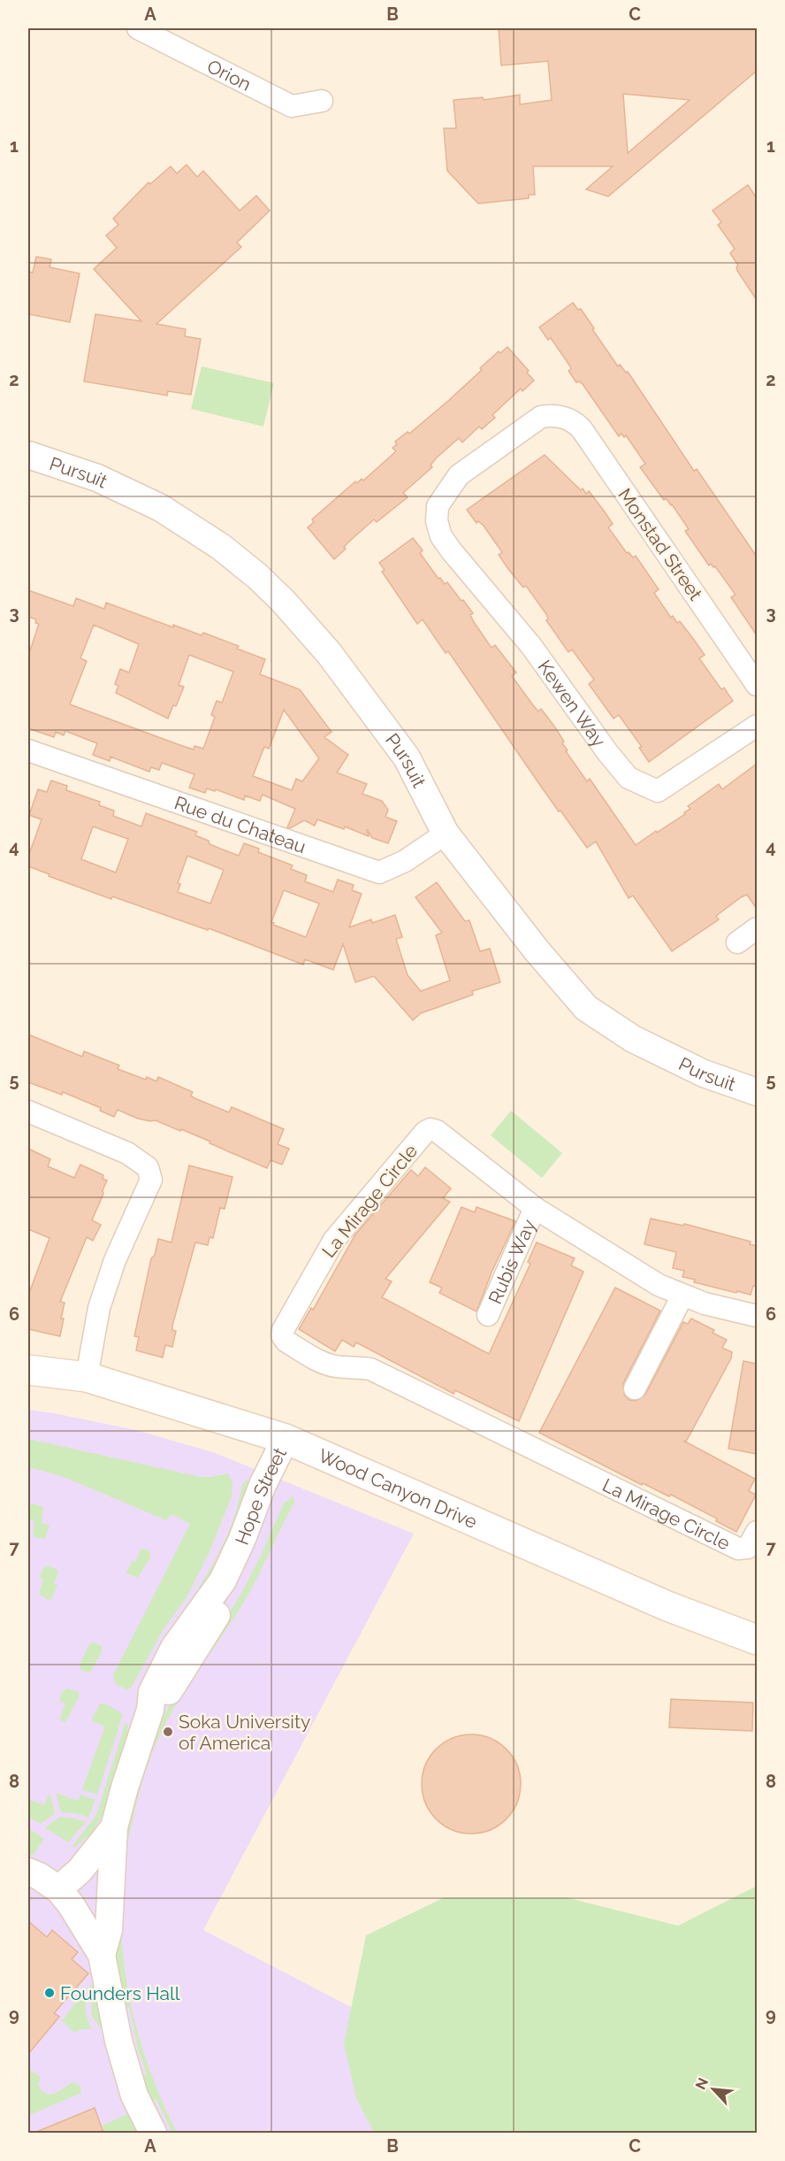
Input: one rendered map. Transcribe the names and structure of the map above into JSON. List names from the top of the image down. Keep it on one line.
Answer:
{"streets":{"main road":["Wood Canyon Drive"],"street":["Orion","Pursuit","Monstad Street","Kewen Way","Rue du Chateau","La Mirage Circle","Rubis Way","Hope Street"]},"crossings":[["Pursuit","Rue du Chateau"],["Monstad Street","Kewen Way"],["La Mirage Circle","Rubis Way"],["Wood Canyon Drive","Hope Street"]],"places":["Soka University of America","Founders Hall"],"north":"top left","grid":{"columns":["A","B","C"],"rows":["1","2","3","4","5","6","7","8","9"]}}
